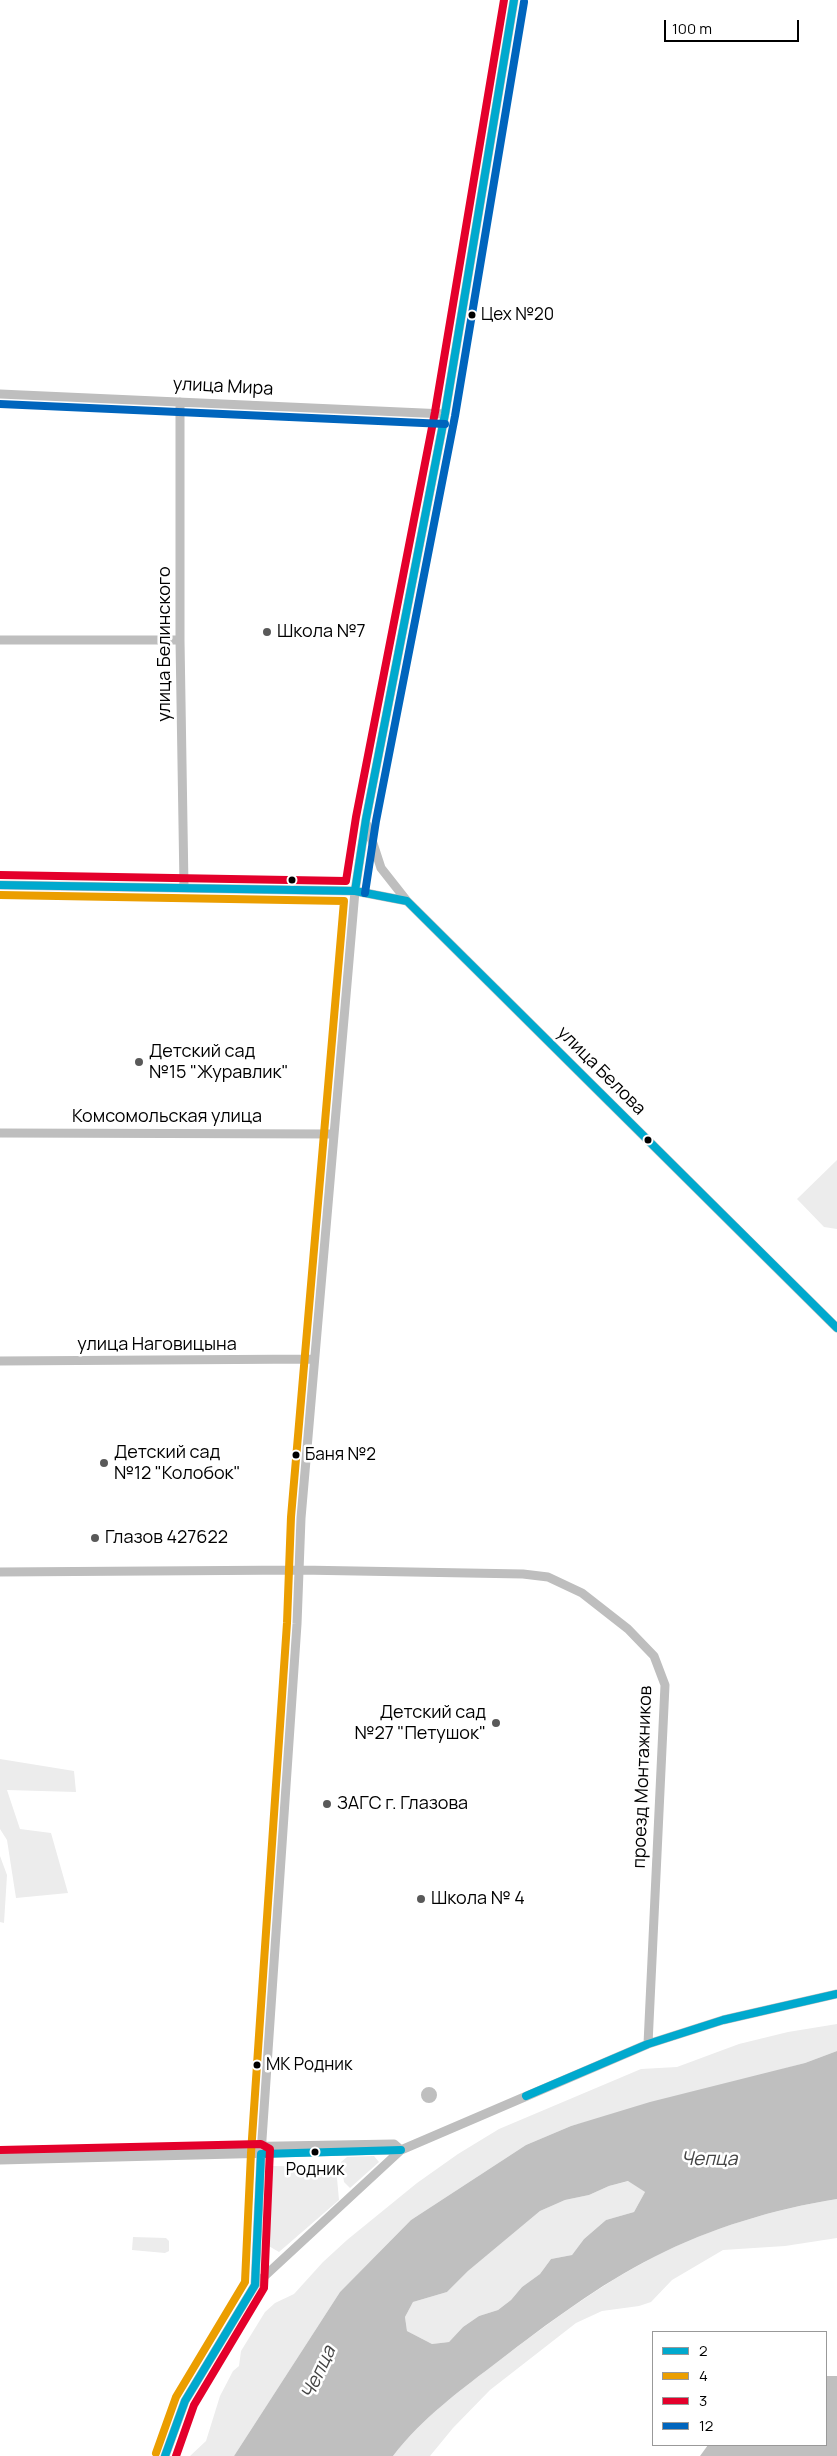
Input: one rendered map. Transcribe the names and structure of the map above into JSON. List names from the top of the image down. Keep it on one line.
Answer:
{"streets":{"street":["улица Мира","улица Белинского","улица Белова","Комсомольская улица","улица Наговицына","проезд Монтажников"]},"crossings":[["улица Мира","улица Белинского"]],"water":["Чепца"],"places":["Цех №20","Школа №7","Детский сад №15 \"Журавлик\"","Баня №2","Детский сад №12 \"Колобок\"","Глазов 427622","Детский сад №27 \"Петушок\"","ЗАГС г. Глазова","Школа № 4","МК Родник","Родник"],"lines":["transit line 2","transit line 3","transit line 12","transit line 4"],"legend":["2","4","3","12"],"scale_bar":"100 m"}
